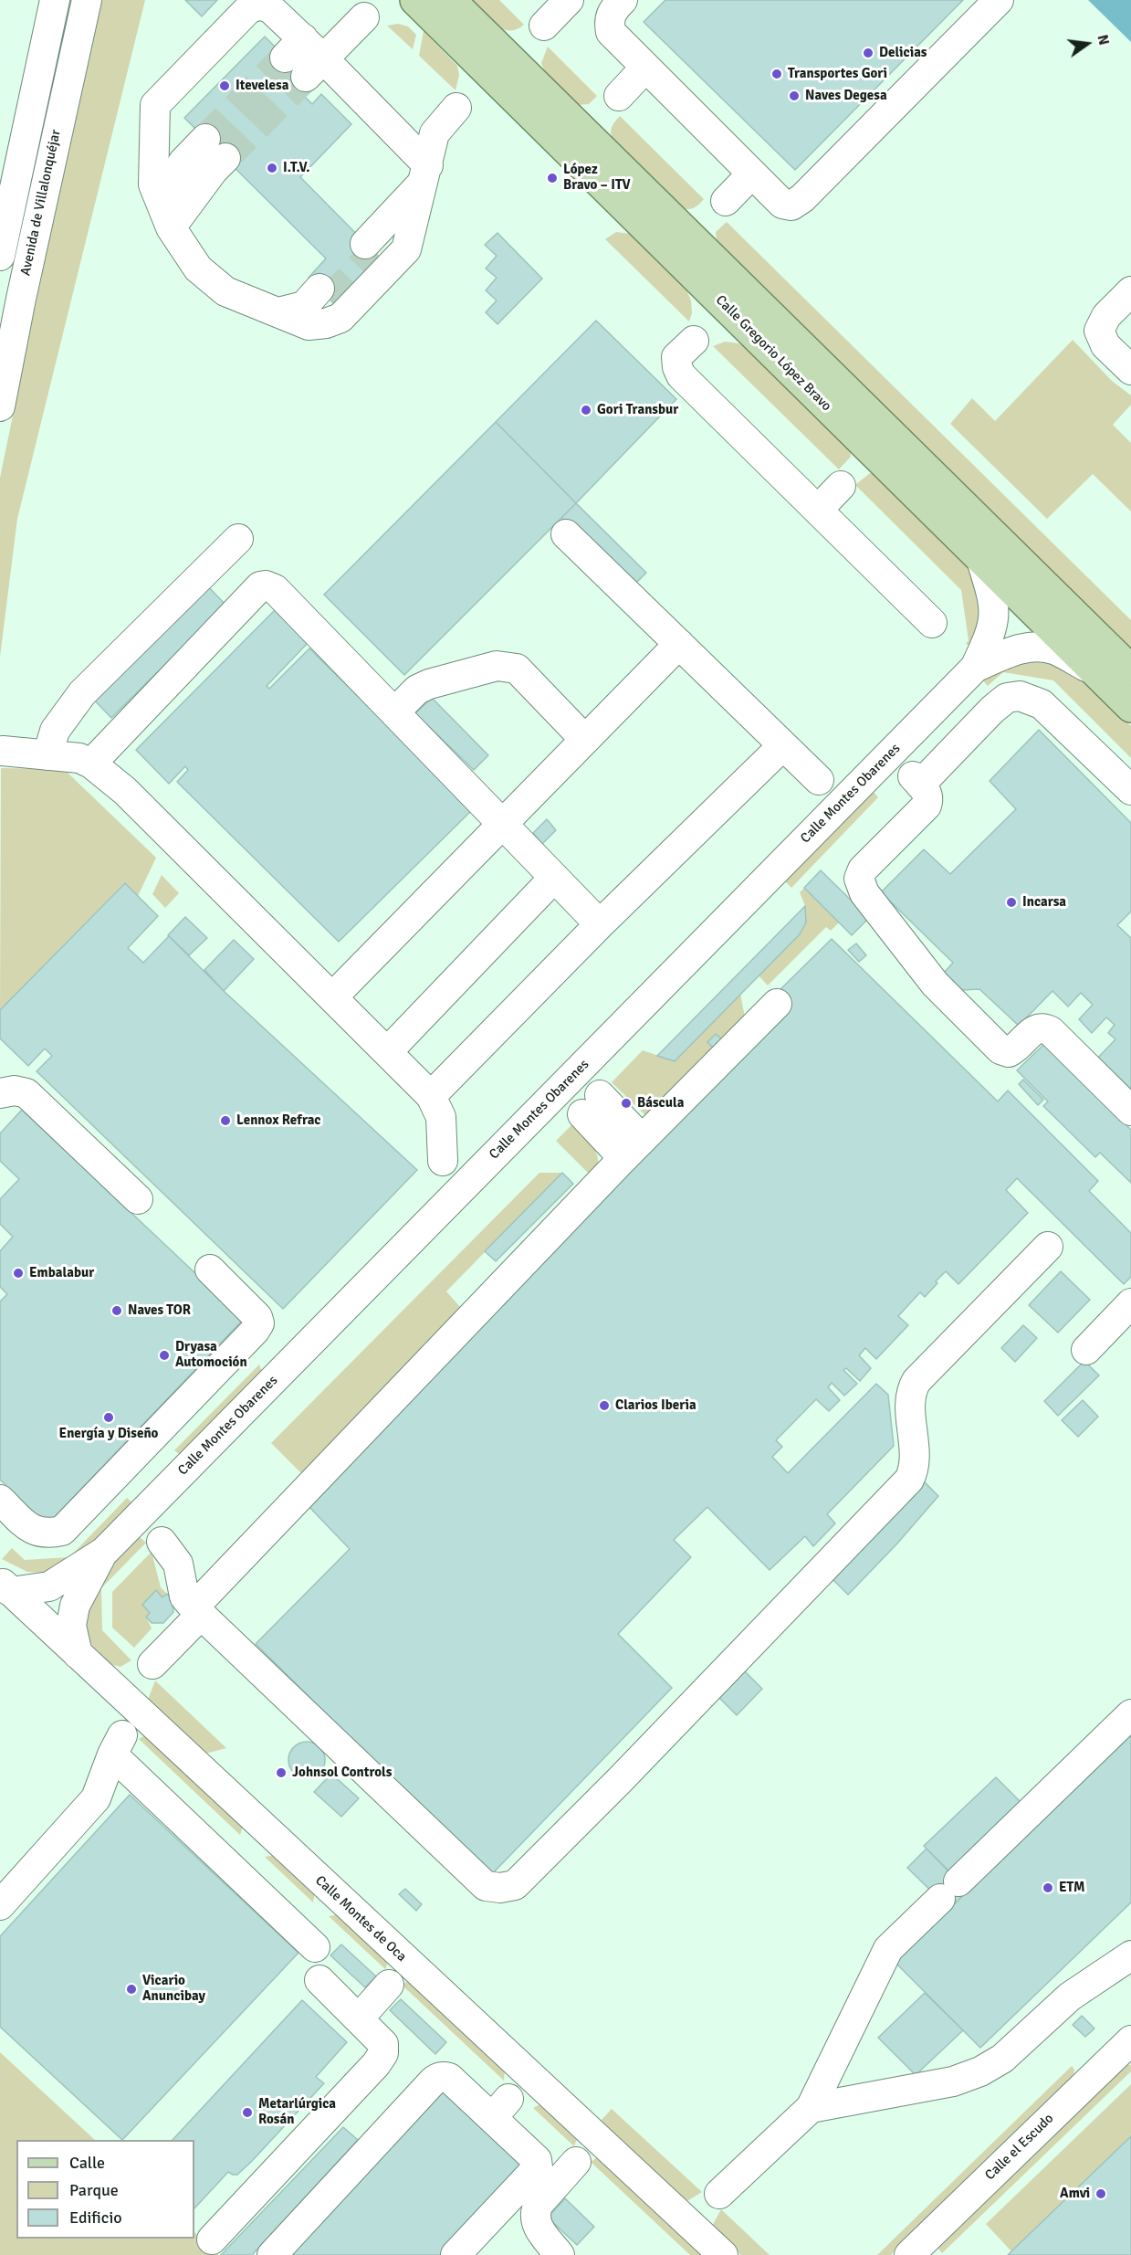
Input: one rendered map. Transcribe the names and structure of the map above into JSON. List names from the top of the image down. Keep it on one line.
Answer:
{"streets":{"main road":["Calle Gregorio López Bravo"],"street":["Avenida de Villalonquéjar","Calle Montes Obarenes","Calle Montes de Oca","Calle el Escudo"]},"crossings":[["Calle Gregorio López Bravo","Calle Montes Obarenes"],["Calle Montes Obarenes","Calle Montes de Oca"]],"places":["Delicias","Transportes Gori","Itevelesa","Naves Degesa","I.T.V.","López Bravo – ITV","Gori Transbur","Incarsa","Báscula","Lennox Refrac","Embalabur","Naves TOR","Dryasa Automoción","Clarios Iberia","Energía y Diseño","Johnsol Controls","ETM","Vicario Anuncibay","Metarlúrgica Rosán","Amvi"],"legend":["Calle","Parque","Edificio"],"north":"right"}
